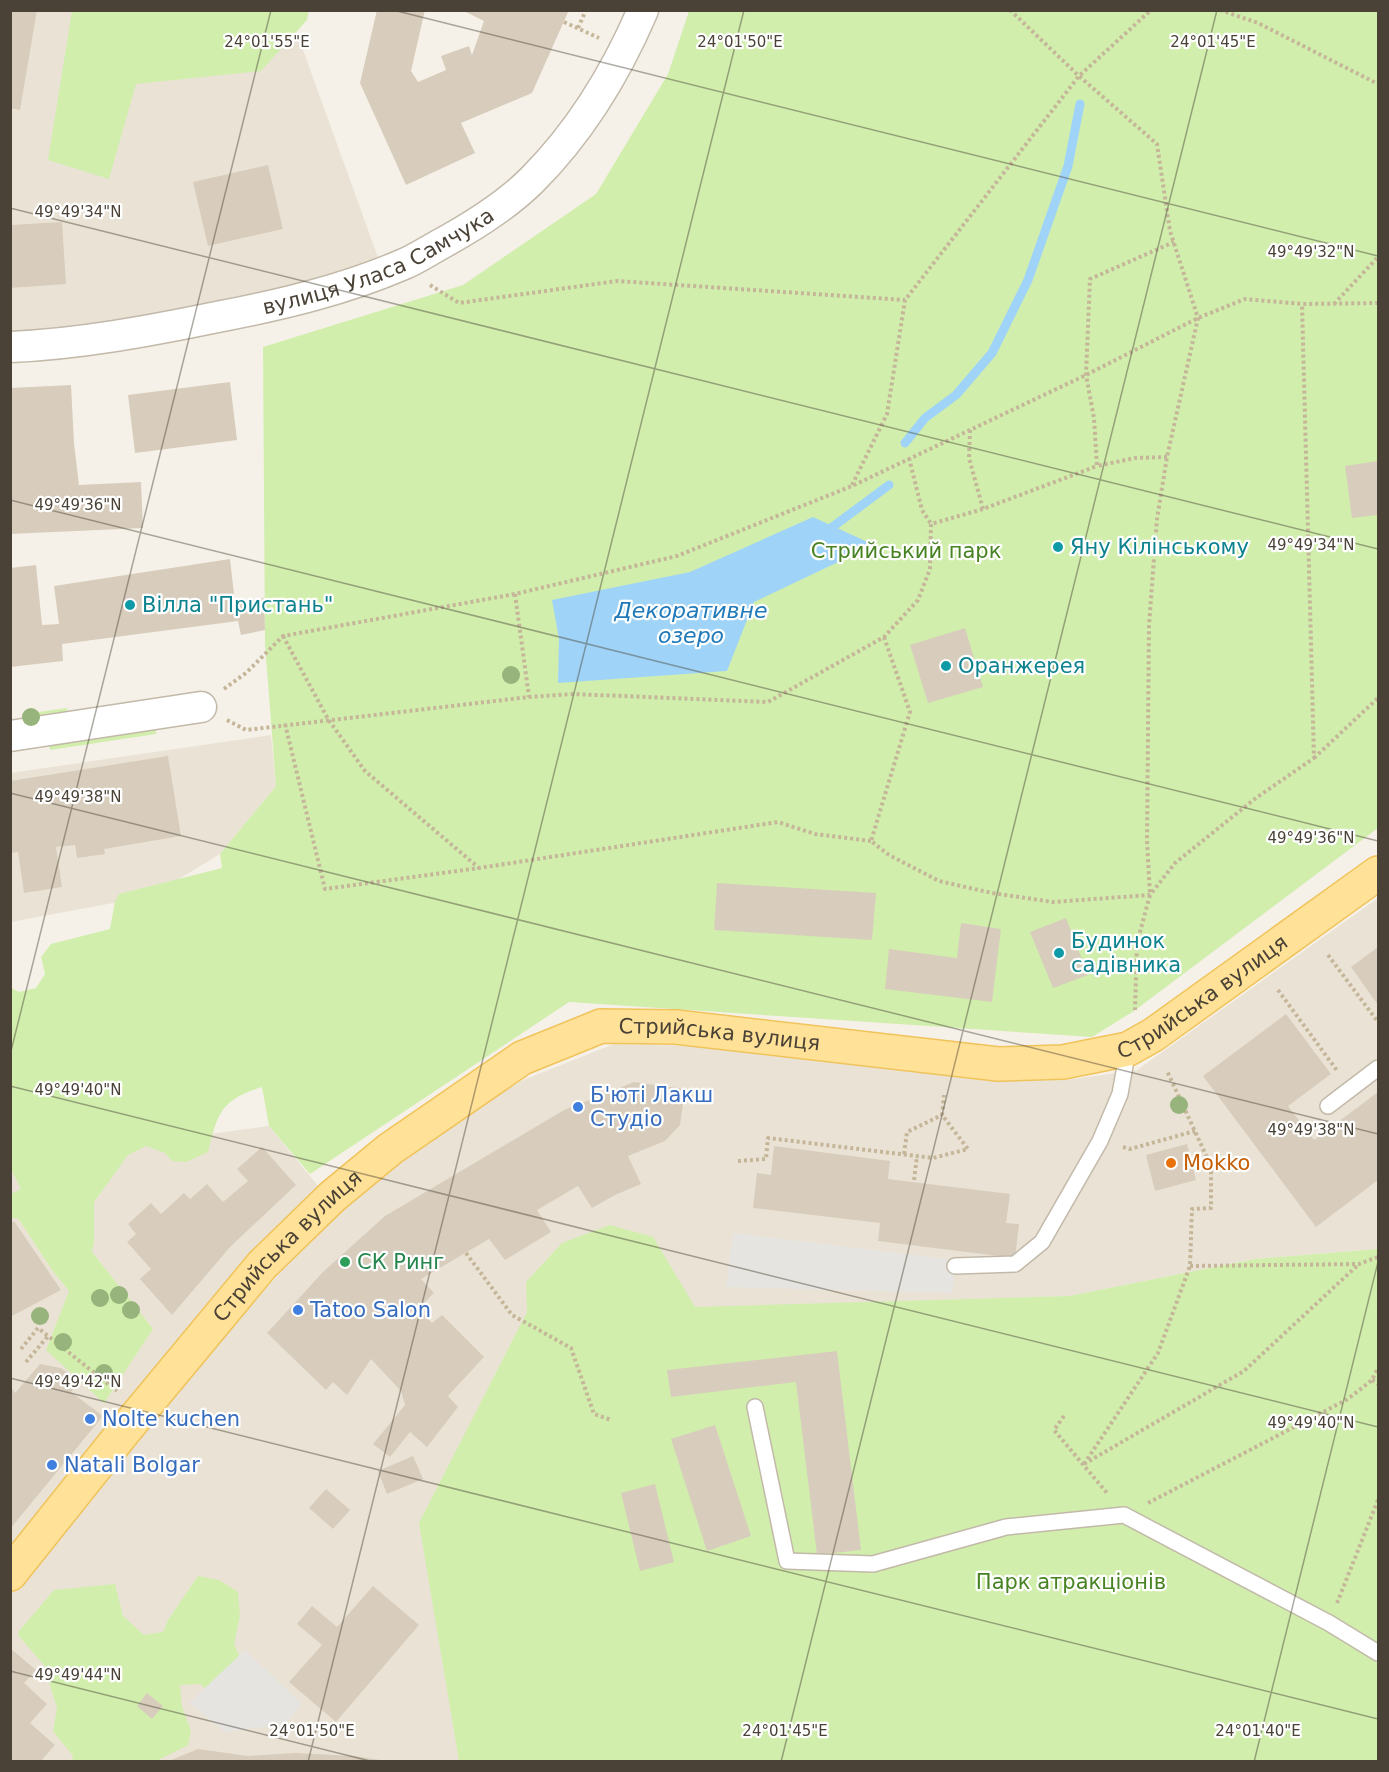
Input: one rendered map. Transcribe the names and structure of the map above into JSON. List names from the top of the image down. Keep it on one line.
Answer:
{"streets":{"main road":["Стрийська вулиця"],"street":["вулиця Уласа Самчука"]},"water":["Декоративне озеро"],"parks":["Стрийський парк","Парк атракціонів"],"places":["Яну Кілінському","Вілла \"Пристань\"","Оранжерея","Будинок садівника","Б'юті Лакш Студіо","Mokko","СК Ринг","Tatoo Salon","Nolte kuchen","Natali Bolgar"],"coordinates":["24°01'55\"E","24°01'50\"E","24°01'45\"E","49°49'34\"N","49°49'32\"N","49°49'36\"N","49°49'38\"N","49°49'40\"N","49°49'42\"N","49°49'44\"N","24°01'40\"E"]}
